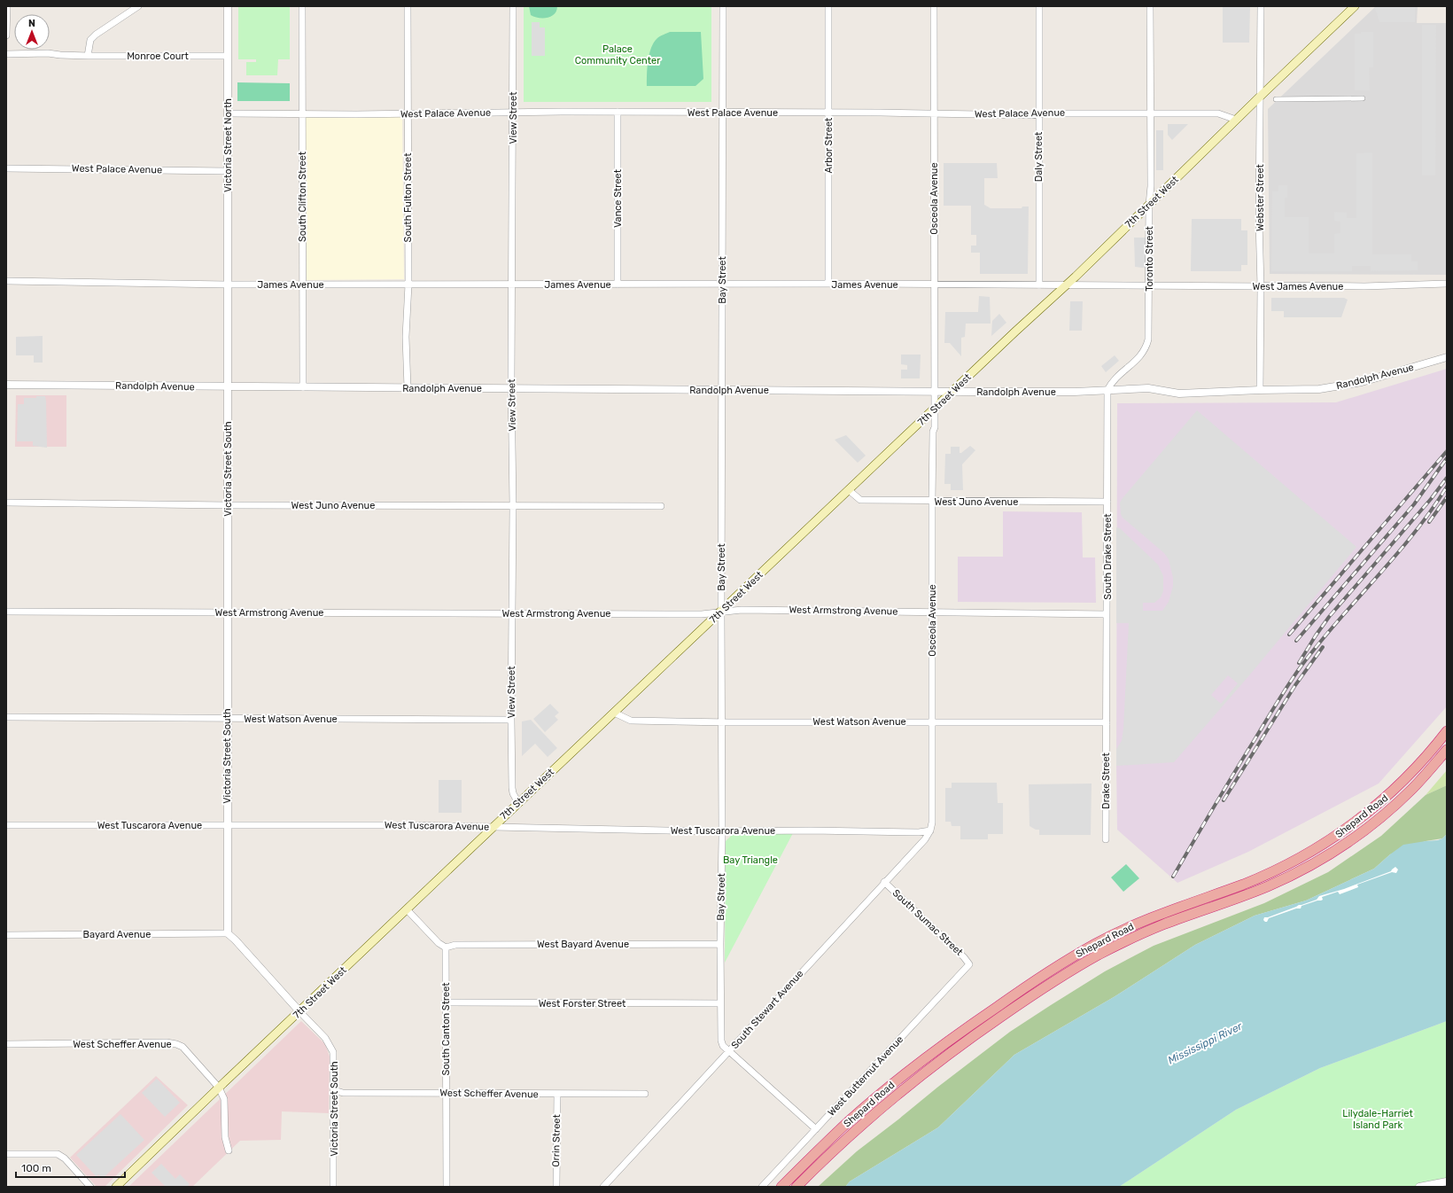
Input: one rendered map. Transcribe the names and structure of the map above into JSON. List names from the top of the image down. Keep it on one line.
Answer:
{"streets":{"highway":["Shepard Road"],"main road":["7th Street West"],"street":["Monroe Court","West Palace Avenue","View Street","Victoria Street North","Arbor Street","Daly Street","South Clifton Street","South Fulton Street","Webster Street","Vance Street","Osceola Avenue","Toronto Street","Bay Street","James Avenue","West James Avenue","Randolph Avenue","Victoria Street South","West Juno Avenue","South Drake Street","West Armstrong Avenue","West Watson Avenue","Drake Street","West Tuscarora Avenue","South Sumac Street","Bayard Avenue","West Bayard Avenue","West Forster Street","South Stewart Avenue","South Canton Street","West Scheffer Avenue","West Butternut Avenue","Orrin Street"]},"crossings":[["Monroe Court","Victoria Street North"],["West Palace Avenue","View Street"],["West Palace Avenue","Victoria Street North"],["West Palace Avenue","Arbor Street"],["West Palace Avenue","Daly Street"],["West Palace Avenue","South Clifton Street"],["West Palace Avenue","South Fulton Street"],["West Palace Avenue","Vance Street"],["West Palace Avenue","Osceola Avenue"],["West Palace Avenue","7th Street West"],["West Palace Avenue","Toronto Street"],["West Palace Avenue","Bay Street"],["View Street","7th Street West"],["View Street","James Avenue"],["View Street","Randolph Avenue"],["View Street","West Juno Avenue"],["View Street","West Armstrong Avenue"],["View Street","West Watson Avenue"],["Victoria Street North","James Avenue"],["Victoria Street North","Victoria Street South"],["Arbor Street","James Avenue"],["Daly Street","James Avenue"],["South Clifton Street","James Avenue"],["South Clifton Street","Randolph Avenue"],["South Fulton Street","James Avenue"],["South Fulton Street","Randolph Avenue"],["Webster Street","7th Street West"],["Webster Street","West James Avenue"],["Webster Street","Randolph Avenue"],["Vance Street","James Avenue"],["Osceola Avenue","7th Street West"],["Osceola Avenue","James Avenue"],["Osceola Avenue","Randolph Avenue"],["Osceola Avenue","West Juno Avenue"],["Osceola Avenue","West Armstrong Avenue"],["Osceola Avenue","West Watson Avenue"],["Osceola Avenue","West Tuscarora Avenue"],["Osceola Avenue","South Stewart Avenue"],["7th Street West","Toronto Street"],["7th Street West","Bay Street"],["7th Street West","James Avenue"],["7th Street West","Randolph Avenue"],["7th Street West","Victoria Street South"],["7th Street West","West Juno Avenue"],["7th Street West","West Armstrong Avenue"],["7th Street West","West Watson Avenue"],["7th Street West","West Tuscarora Avenue"],["7th Street West","West Scheffer Avenue"],["Toronto Street","James Avenue"],["Toronto Street","West James Avenue"],["Toronto Street","Randolph Avenue"],["Toronto Street","South Drake Street"],["Bay Street","James Avenue"],["Bay Street","Randolph Avenue"],["Bay Street","West Armstrong Avenue"],["Bay Street","West Watson Avenue"],["Bay Street","West Tuscarora Avenue"],["Bay Street","West Bayard Avenue"],["Bay Street","West Forster Street"],["Bay Street","South Stewart Avenue"],["Bay Street","West Butternut Avenue"],["James Avenue","West James Avenue"],["James Avenue","Victoria Street South"],["Randolph Avenue","Victoria Street South"],["Randolph Avenue","South Drake Street"],["Victoria Street South","West Juno Avenue"],["Victoria Street South","West Armstrong Avenue"],["Victoria Street South","West Watson Avenue"],["Victoria Street South","West Tuscarora Avenue"],["Victoria Street South","Bayard Avenue"],["Victoria Street South","West Scheffer Avenue"],["West Juno Avenue","South Drake Street"],["South Drake Street","West Armstrong Avenue"],["South Drake Street","West Watson Avenue"],["South Drake Street","Drake Street"],["West Watson Avenue","Drake Street"],["West Tuscarora Avenue","South Stewart Avenue"],["South Sumac Street","South Stewart Avenue"],["South Sumac Street","West Butternut Avenue"],["West Bayard Avenue","South Canton Street"],["West Forster Street","South Canton Street"],["South Canton Street","West Scheffer Avenue"],["West Scheffer Avenue","Orrin Street"]],"water":["Mississippi River"],"parks":["Palace Community Center","Bay Triangle","Lilydale-Harriet Island Park"],"scale_bar":"100 m","north":"top"}
